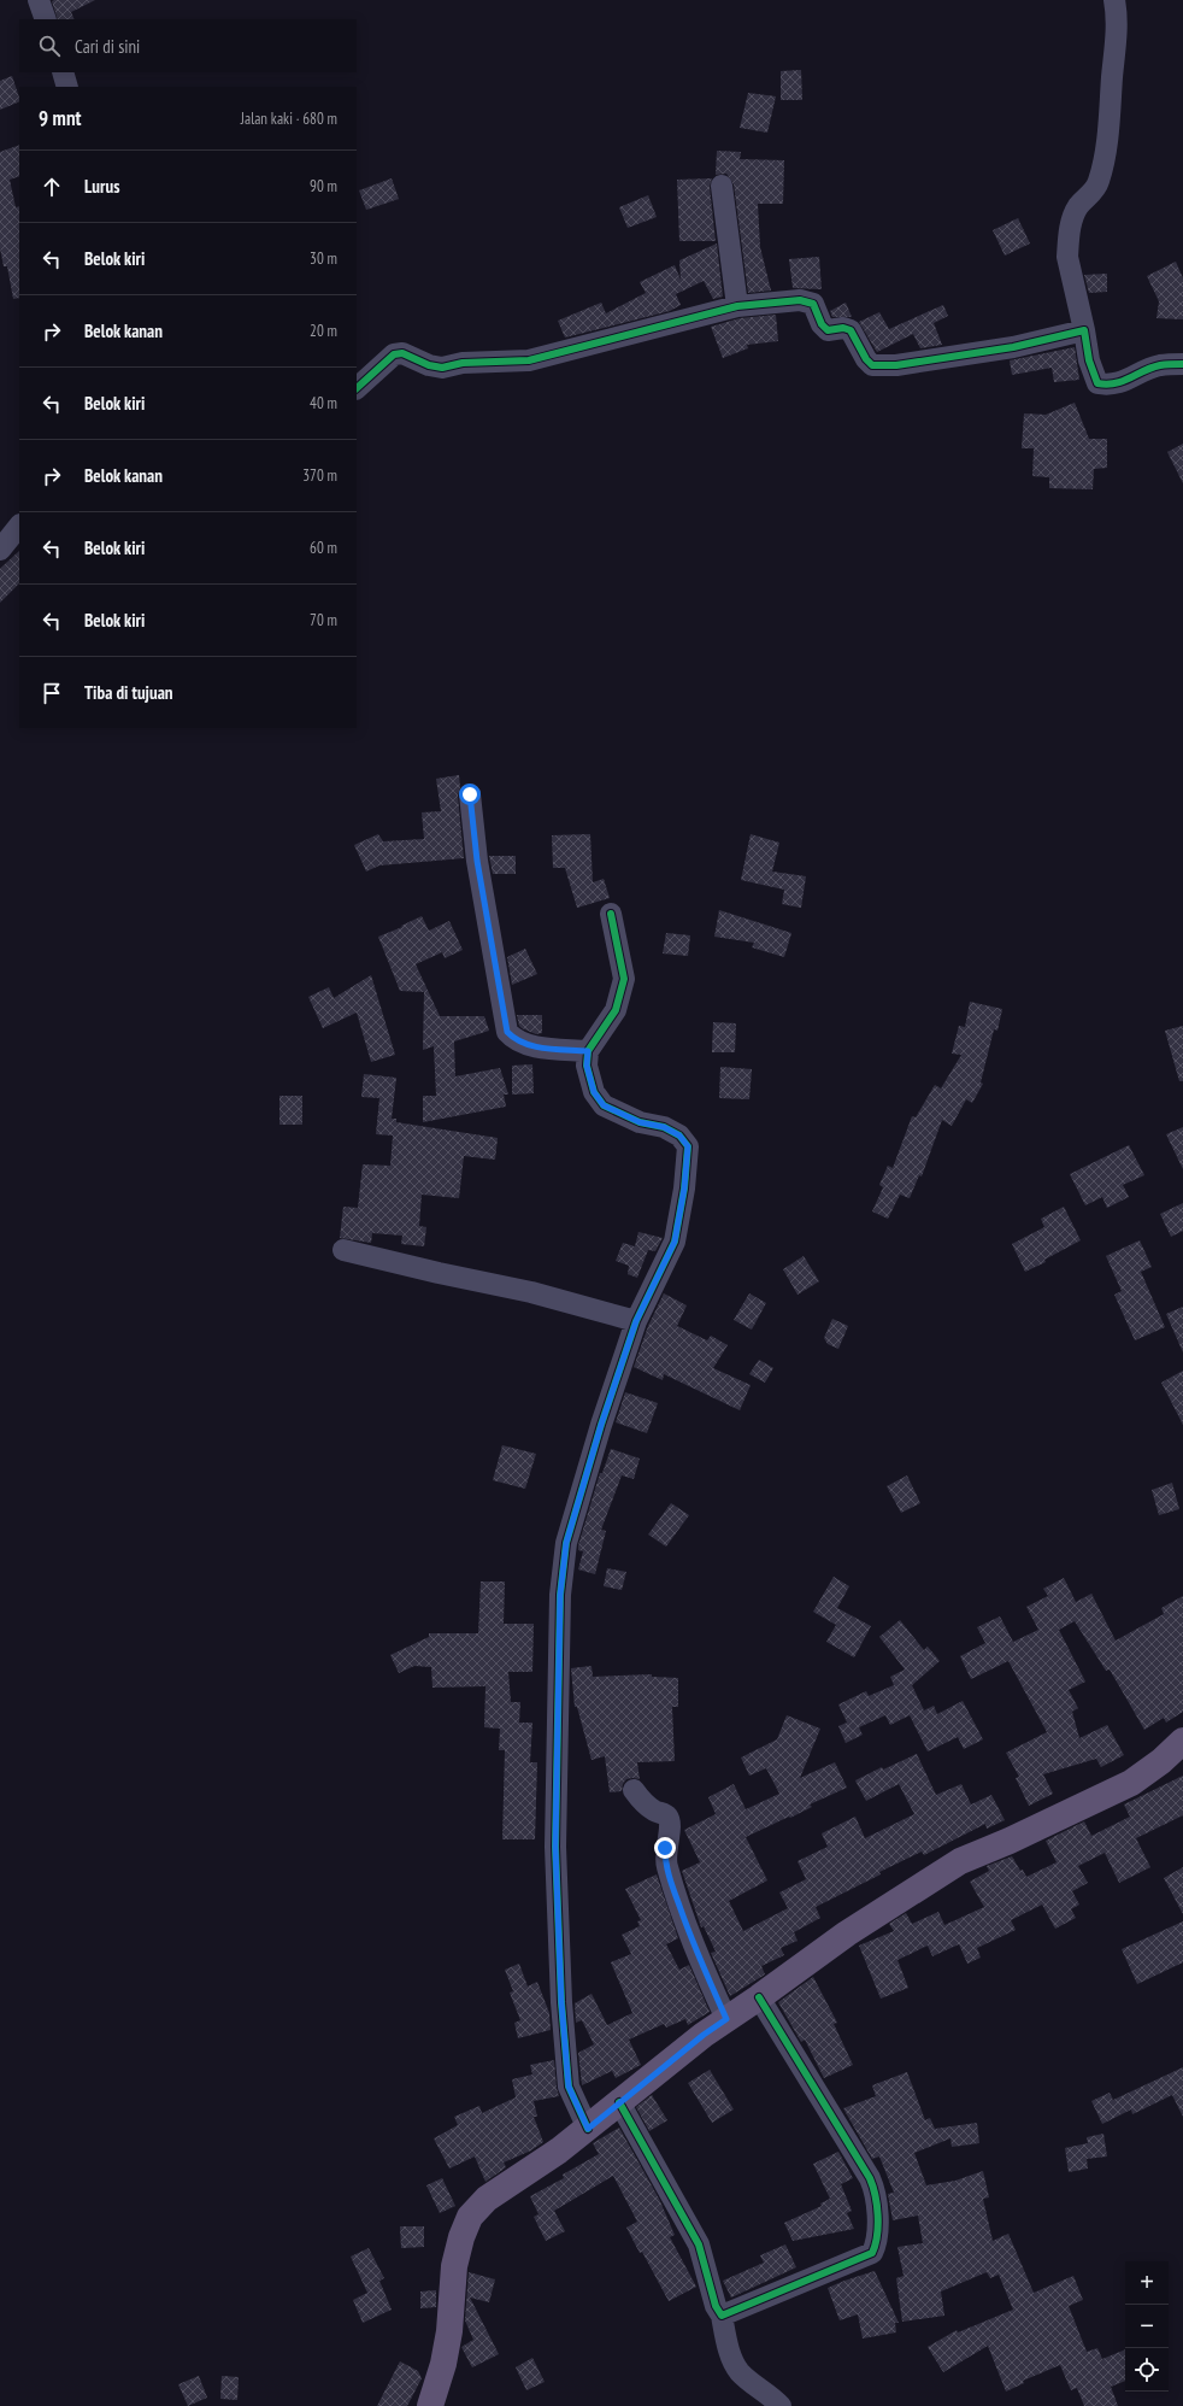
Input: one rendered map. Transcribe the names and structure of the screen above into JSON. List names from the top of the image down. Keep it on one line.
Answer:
{"page":{"search":"Cari di sini","heading":["9 mnt","Jalan kaki · 680 m"],"list":[["Lurus","90 m"],["Belok kiri","30 m"],["Belok kanan","20 m"],["Belok kiri","40 m"],["Belok kanan","370 m"],["Belok kiri","60 m"],["Belok kiri","70 m"],"Tiba di tujuan"],"map_buttons":["+","−"]}}
